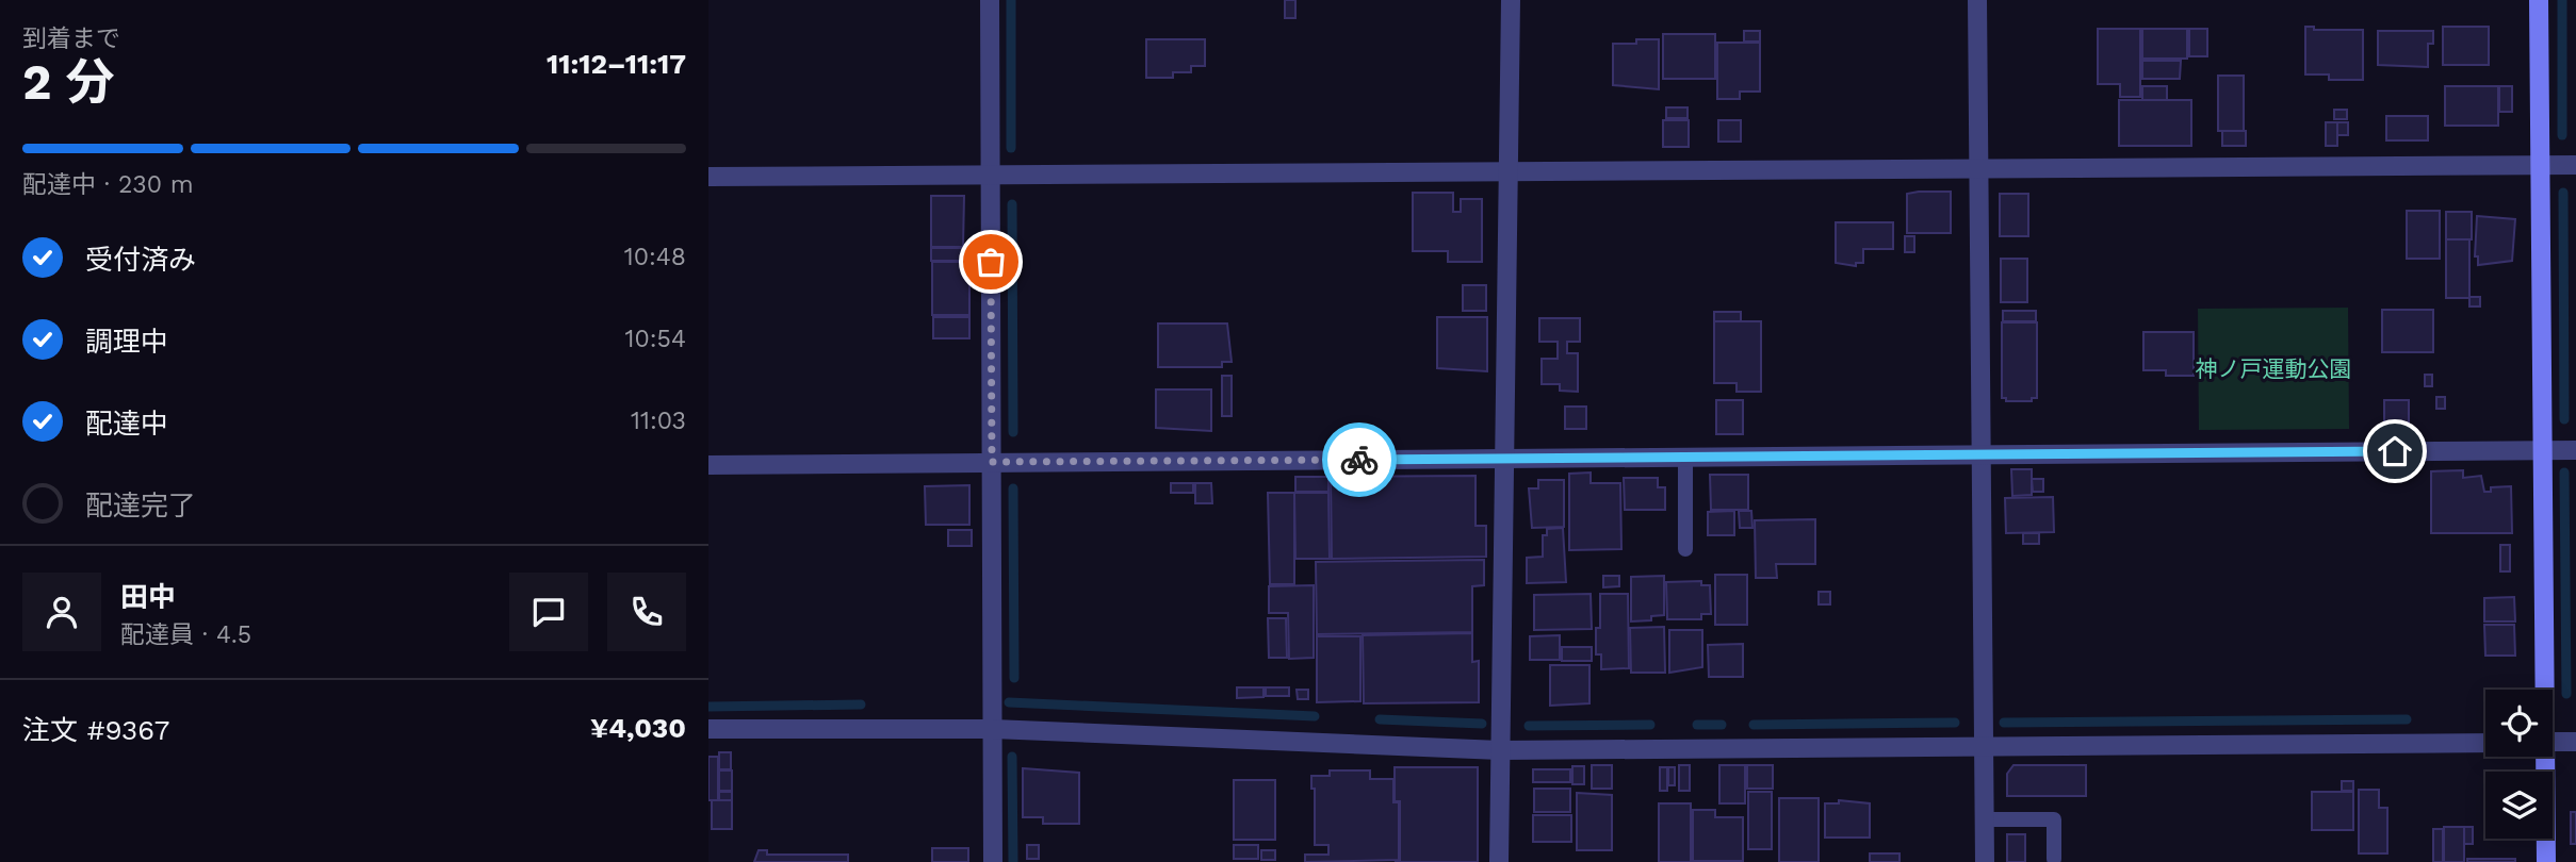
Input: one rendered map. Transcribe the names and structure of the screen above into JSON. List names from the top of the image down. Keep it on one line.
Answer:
{"parks":["神ノ戸運動公園"],"page":{"heading":["2 分","到着まで","11:12–11:17"],"panel":["田中","配達員 · 4.5","注文 #9367","¥4,030"],"bar":"配達中 · 230 m","list":[["受付済み","10:48"],["調理中","10:54"],["配達中","11:03"],"配達完了"]}}
